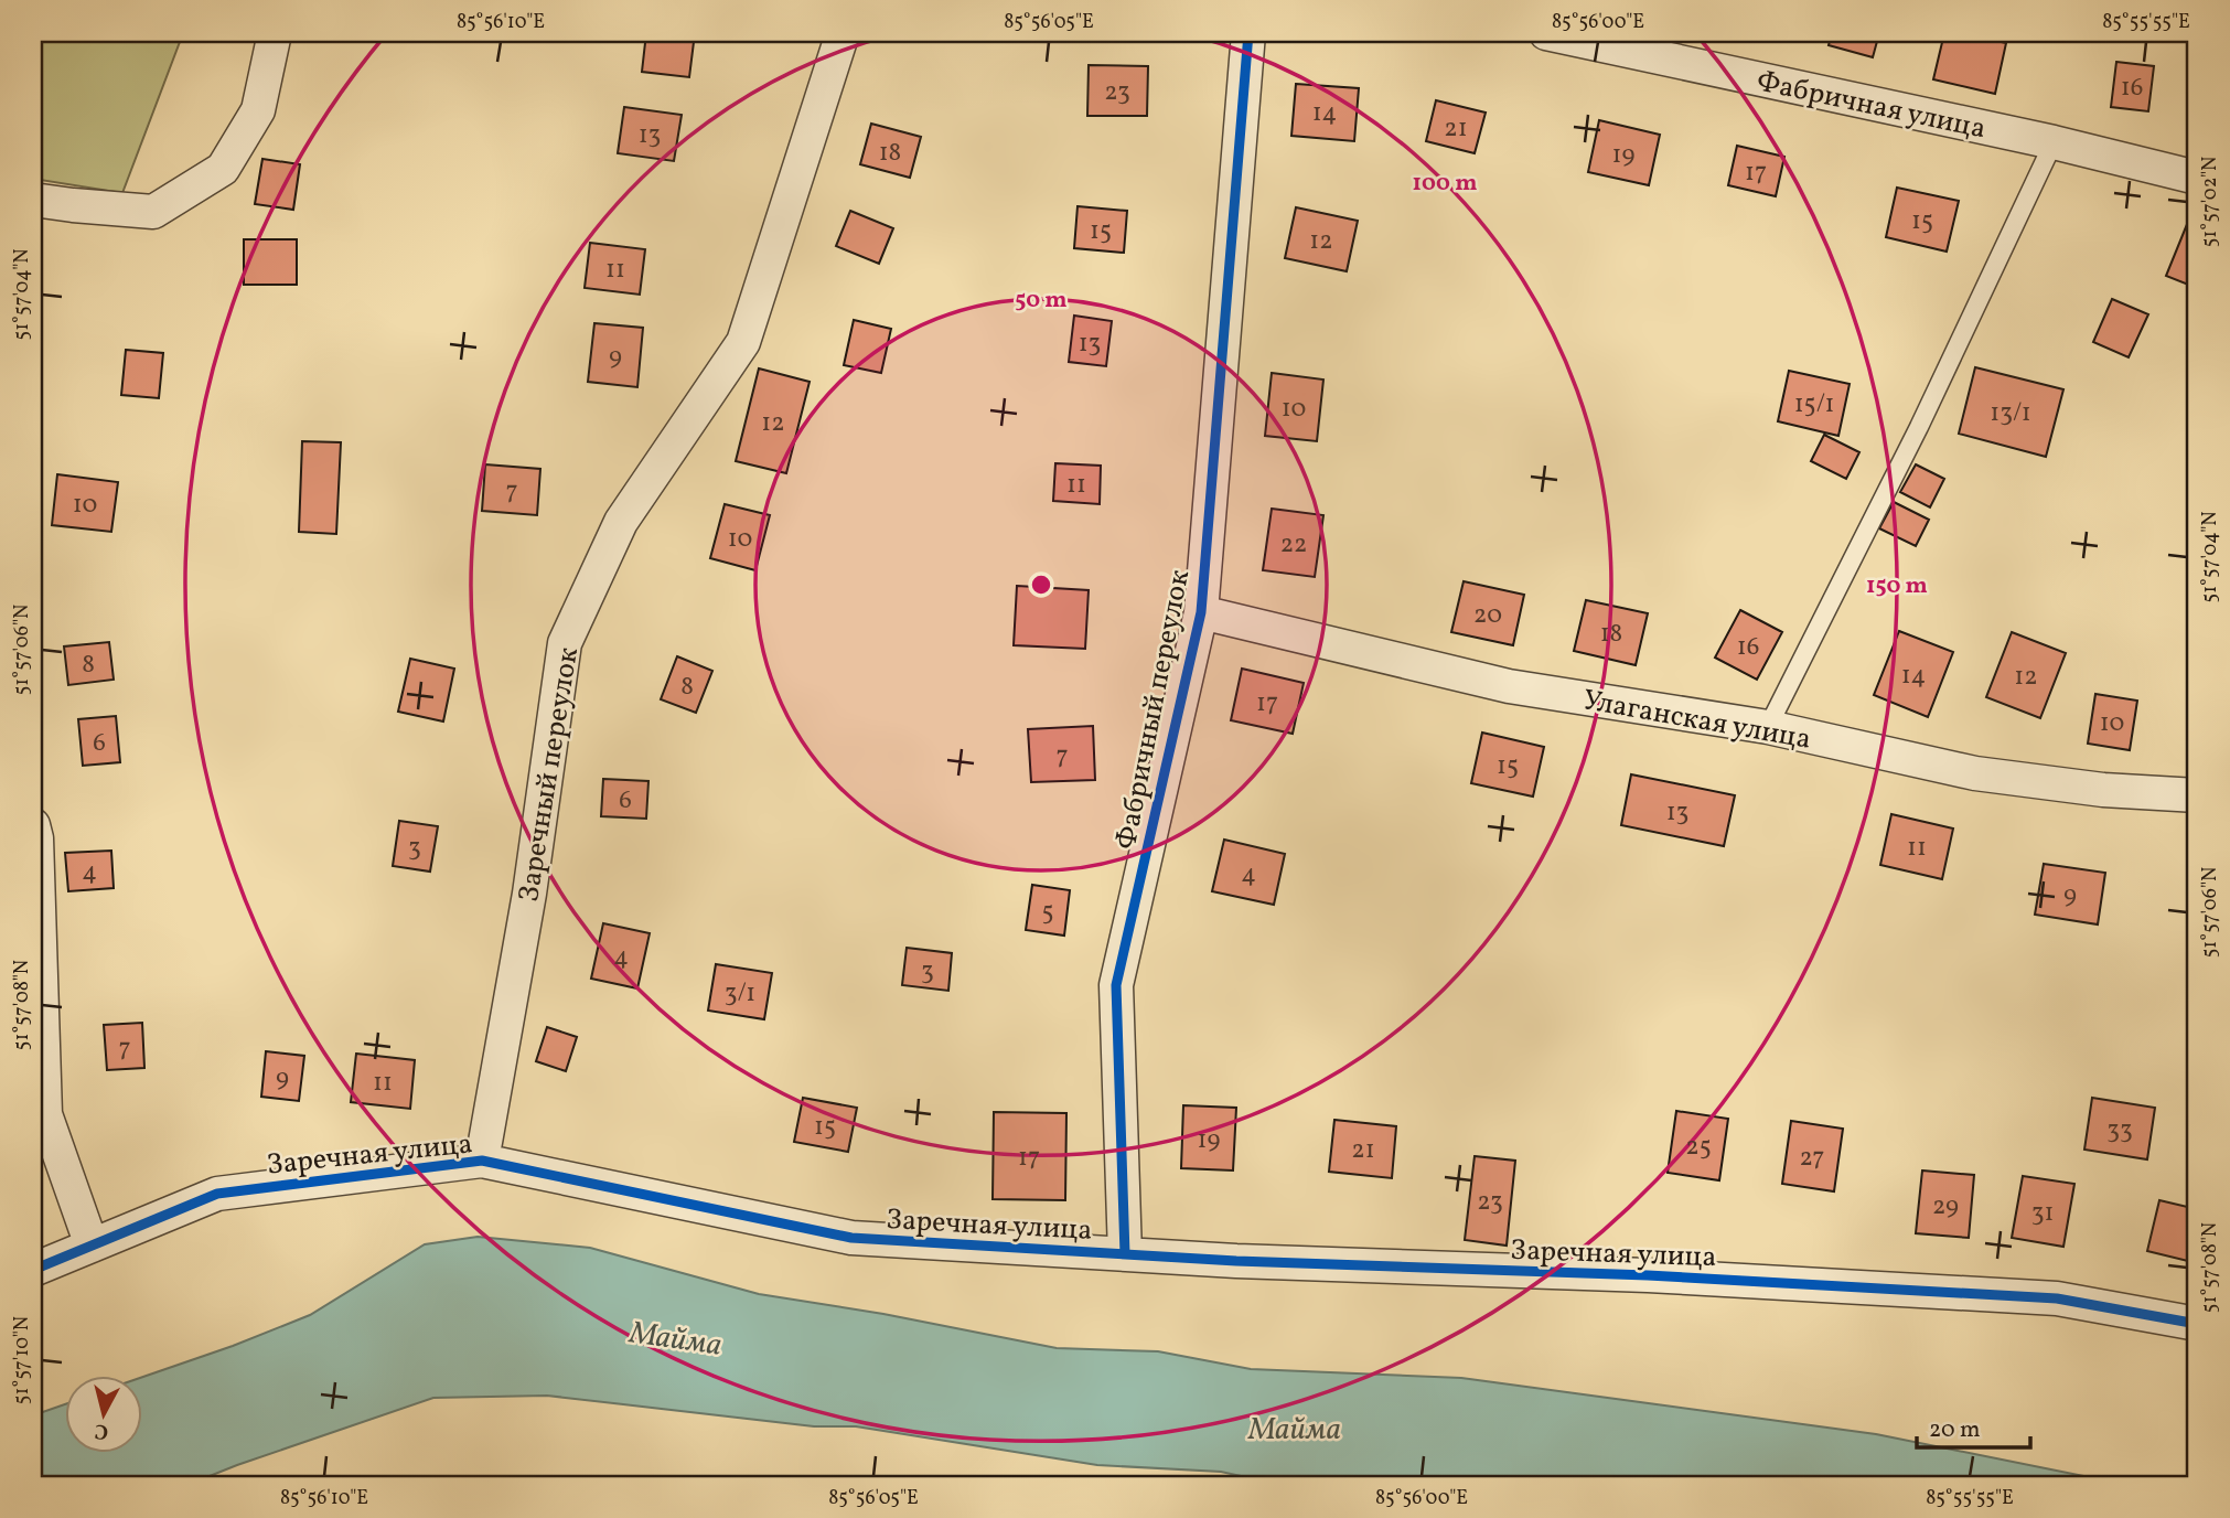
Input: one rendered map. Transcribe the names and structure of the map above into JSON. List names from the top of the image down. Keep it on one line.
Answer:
{"streets":{"street":["Фабричная улица","Фабричный переулок","Улаганская улица","Заречный переулок","Заречная улица"]},"crossings":[["Фабричный переулок","Улаганская улица"],["Фабричный переулок","Заречная улица"],["Заречный переулок","Заречная улица"]],"water":["Майма"],"house_numbers":["16","23","14","21","13","18","19","17","15","15","12","11","13","9","15/1","10","13/1","12","11","7","10","10","22","20","18","16","8","14","12","8","17","10","6","7","15","6","13","3","11","4","4","9","5","4","3","3/1","7","9","11","15","33","19","25","21","17","27","23","29","31"],"scale_bar":"20 m","north":"bottom","coordinates":["85°56'10\"E","85°56'05\"E","85°56'00\"E","85°55'55\"E","51°57'02\"N","51°57'04\"N","51°57'06\"N","51°57'08\"N","51°57'10\"N"],"rings":["100 m","50 m","150 m"]}
